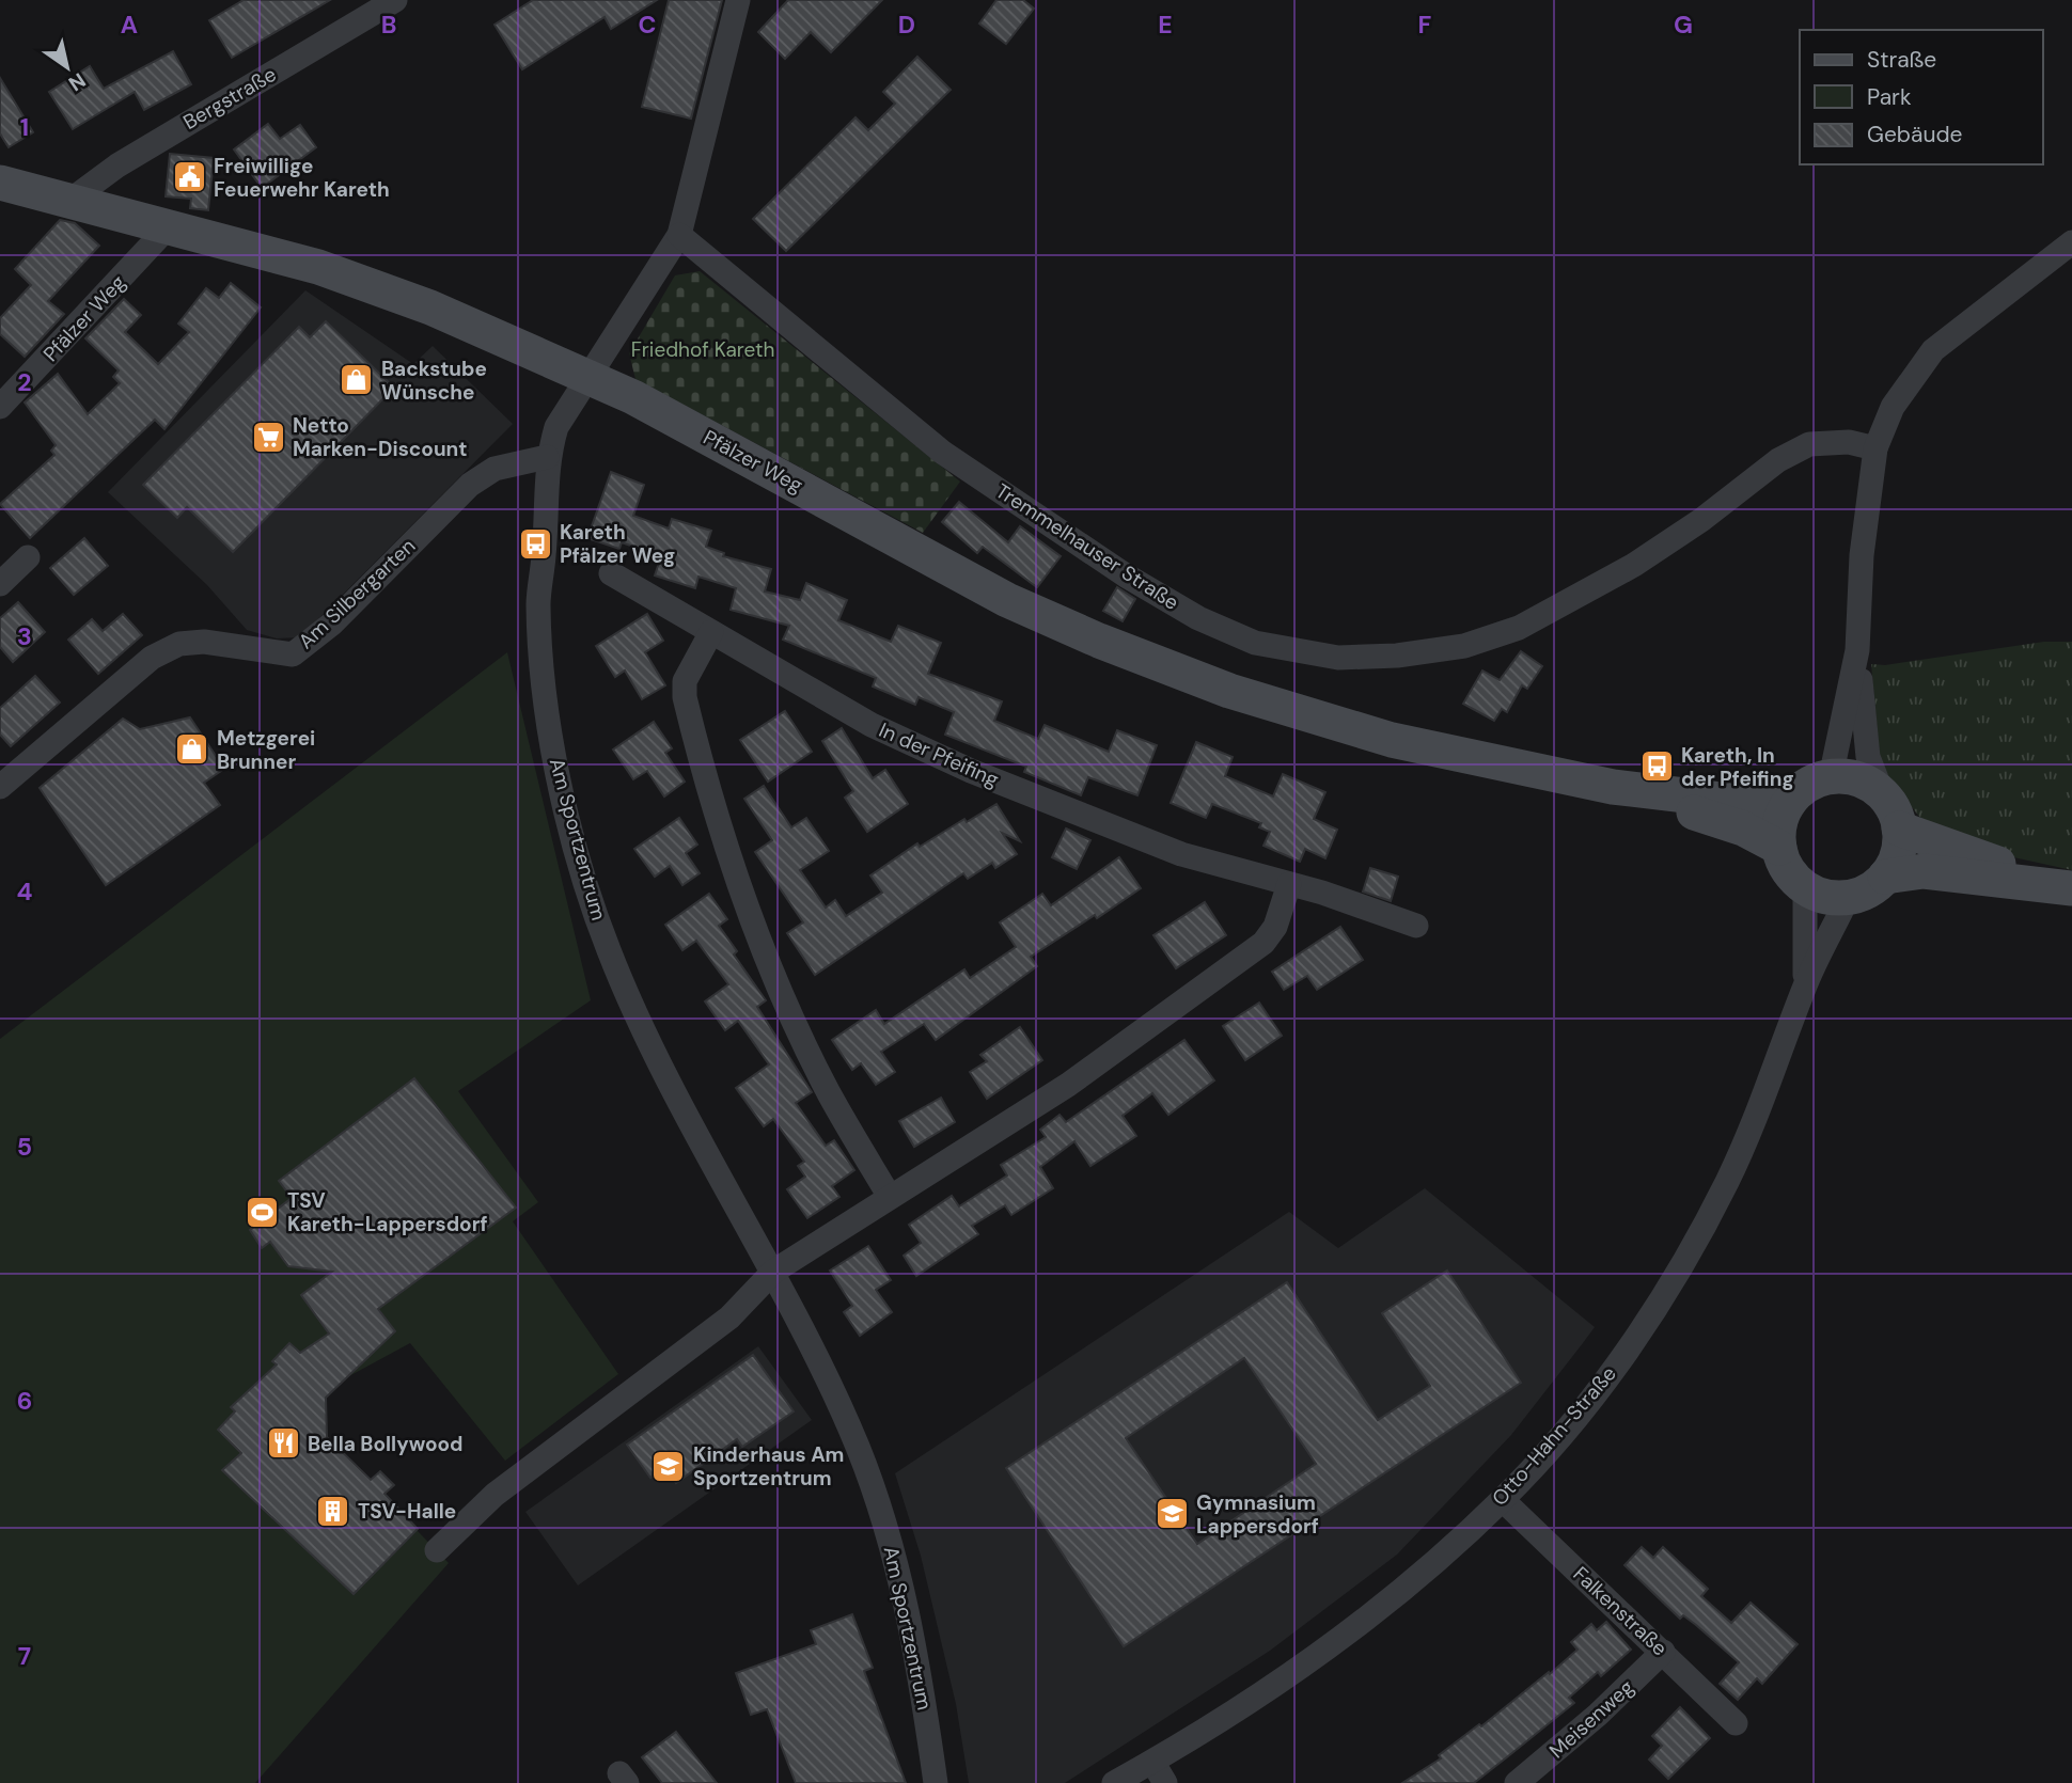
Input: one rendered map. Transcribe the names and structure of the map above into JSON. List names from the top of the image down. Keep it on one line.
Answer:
{"streets":{"street":["Bergstraße","Pfälzer Weg","Tremmelhauser Straße","Am Silbergarten","In der Pfeifing","Am Sportzentrum","Otto-Hahn-Straße","Falkenstraße","Meisenweg"]},"crossings":[["Bergstraße","Pfälzer Weg"],["Pfälzer Weg","Am Sportzentrum"],["Am Silbergarten","Am Sportzentrum"],["Otto-Hahn-Straße","Falkenstraße"],["Falkenstraße","Meisenweg"]],"parks":["Friedhof Kareth"],"places":{"public building":["Freiwillige Feuerwehr Kareth"],"shop":["Backstube Wünsche","Metzgerei Brunner"],"supermarket":["Netto Marken-Discount"],"bus stop":["Kareth Pfälzer Weg","Kareth, In der Pfeifing"],"sports":["TSV Kareth-Lappersdorf"],"restaurant":["Bella Bollywood"],"school or university":["Kinderhaus Am Sportzentrum","Gymnasium Lappersdorf"],"building":["TSV-Halle"]},"legend":["Straße","Park","Gebäude"],"north":"bottom right","grid":{"columns":["A","B","C","D","E","F","G"],"rows":["1","2","3","4","5","6","7"]}}
